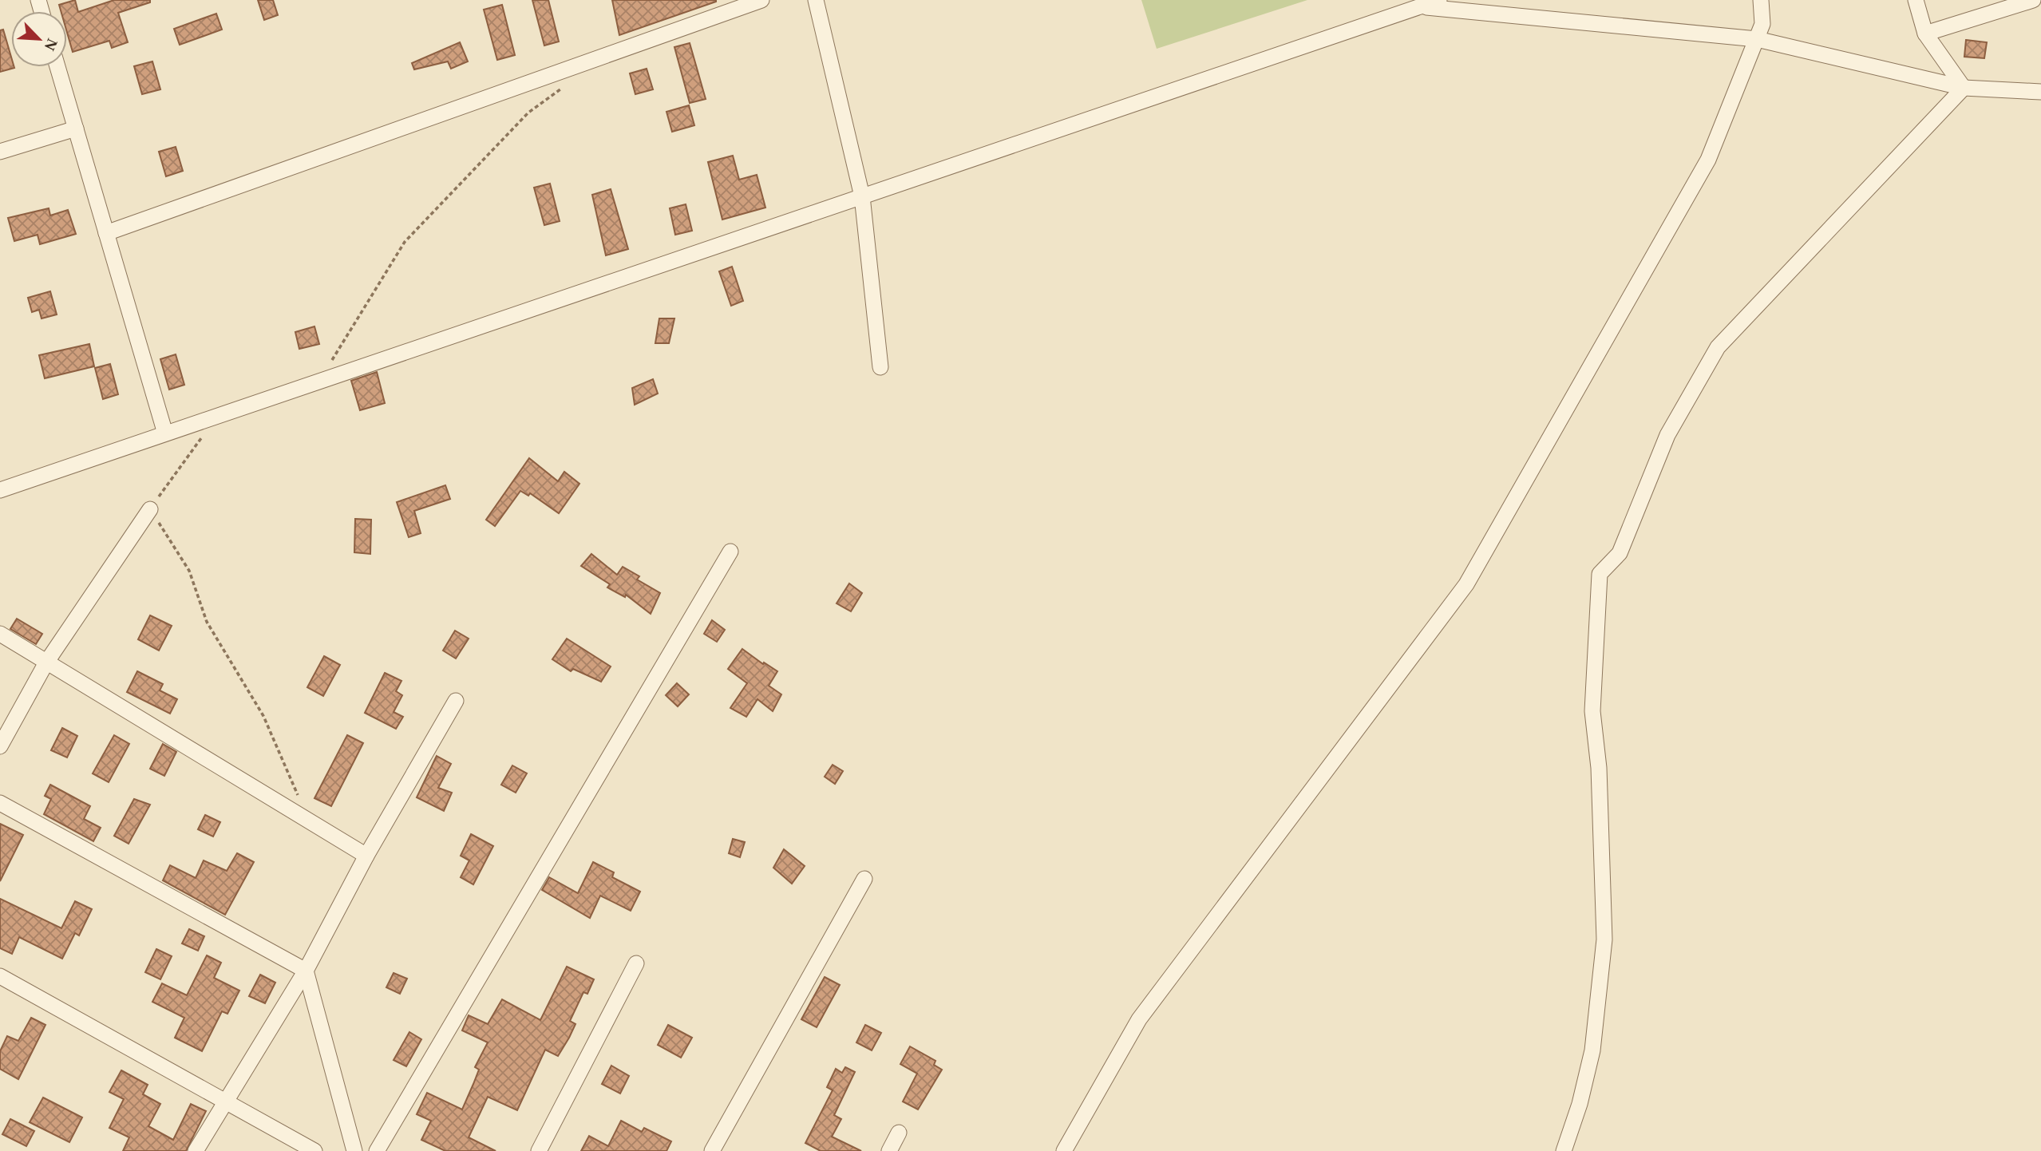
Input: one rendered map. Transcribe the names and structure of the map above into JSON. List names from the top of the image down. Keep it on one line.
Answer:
{"north":"bottom right"}
